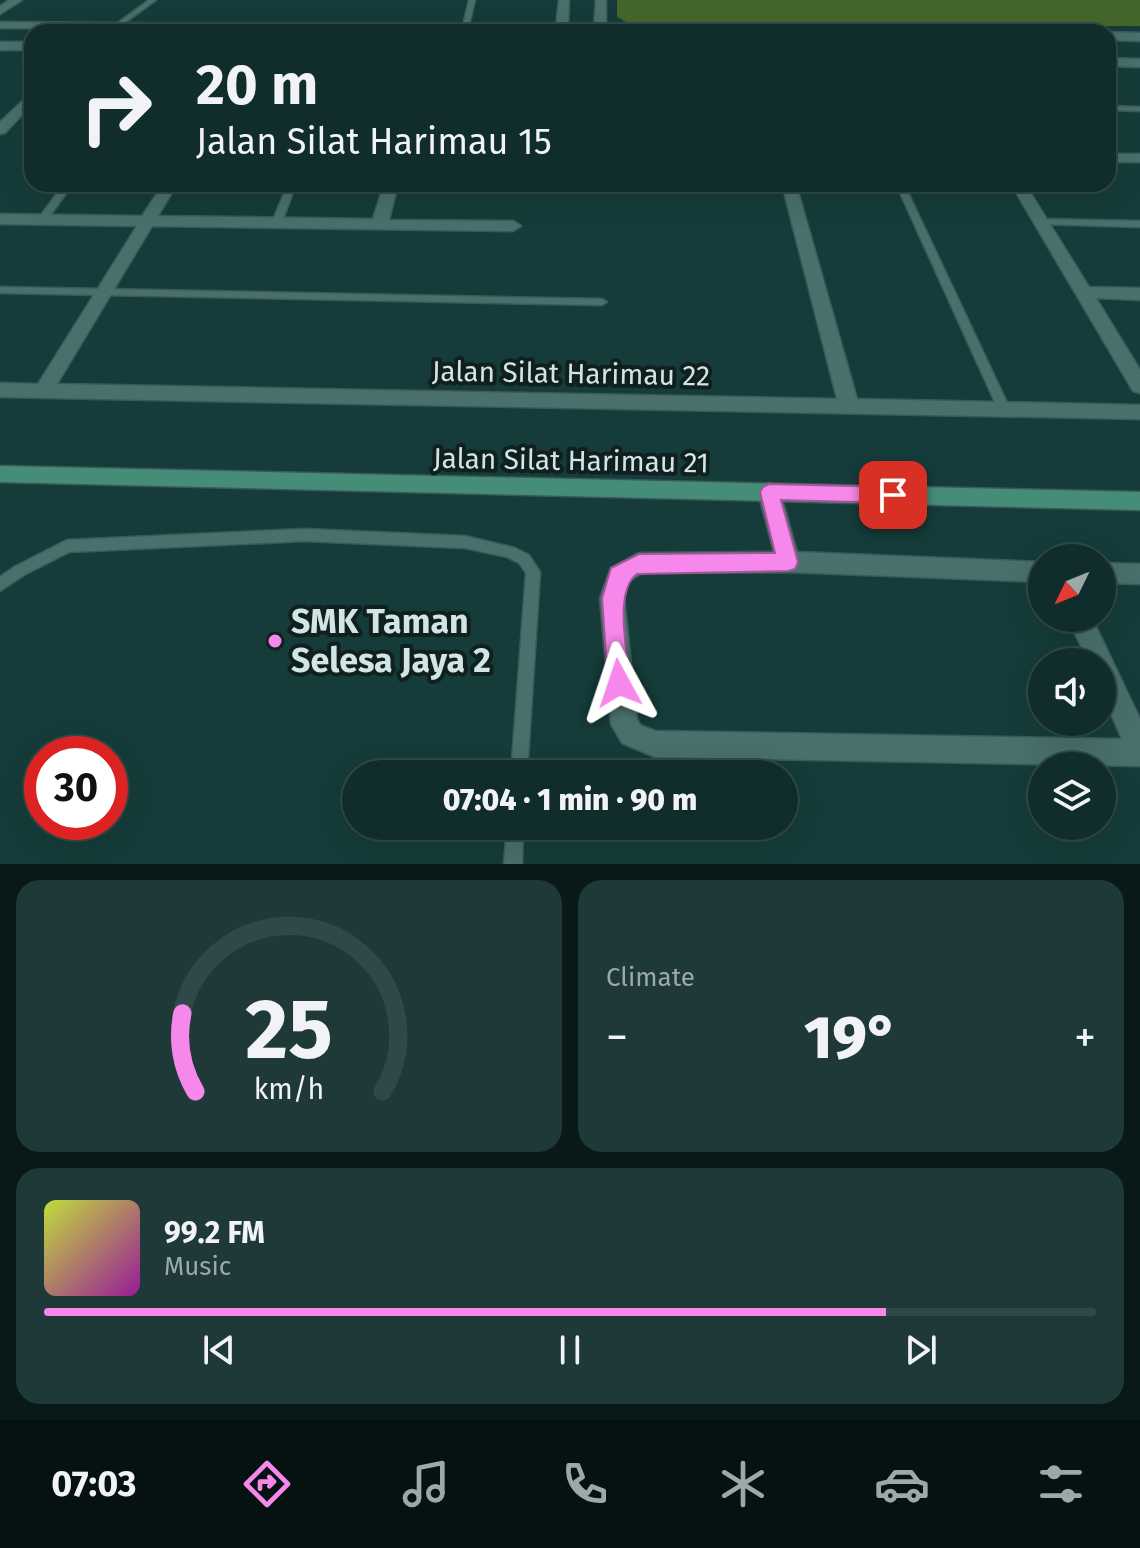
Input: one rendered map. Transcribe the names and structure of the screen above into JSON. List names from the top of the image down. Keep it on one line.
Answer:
{"streets":{"street":["Jalan Silat Harimau 22","Jalan Silat Harimau 21"]},"places":["SMK Taman Selesa Jaya 2"],"north":"bottom left","page":{"turn":["20 m","Jalan Silat Harimau 15"],"limit":"30","trip":"07:04 · 1 min · 90 m","tile":"Climate","heat":["−","19°","+"],"song":["99.2 FM","Music"],"tabs":"07:03","gauge":["25","km/h"]}}
